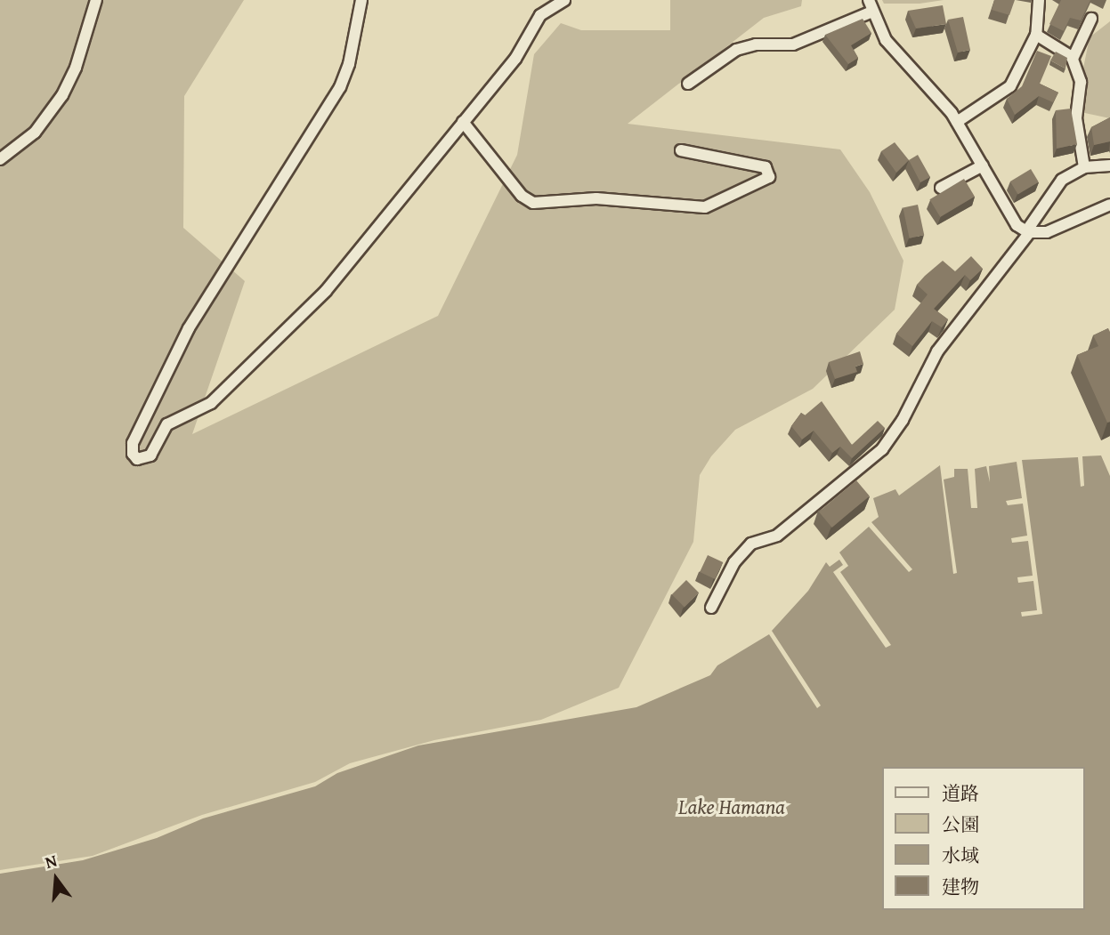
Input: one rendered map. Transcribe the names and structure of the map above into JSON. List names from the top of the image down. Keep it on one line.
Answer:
{"water":["Lake Hamana"],"legend":["道路","公園","水域","建物"],"north":"top"}
